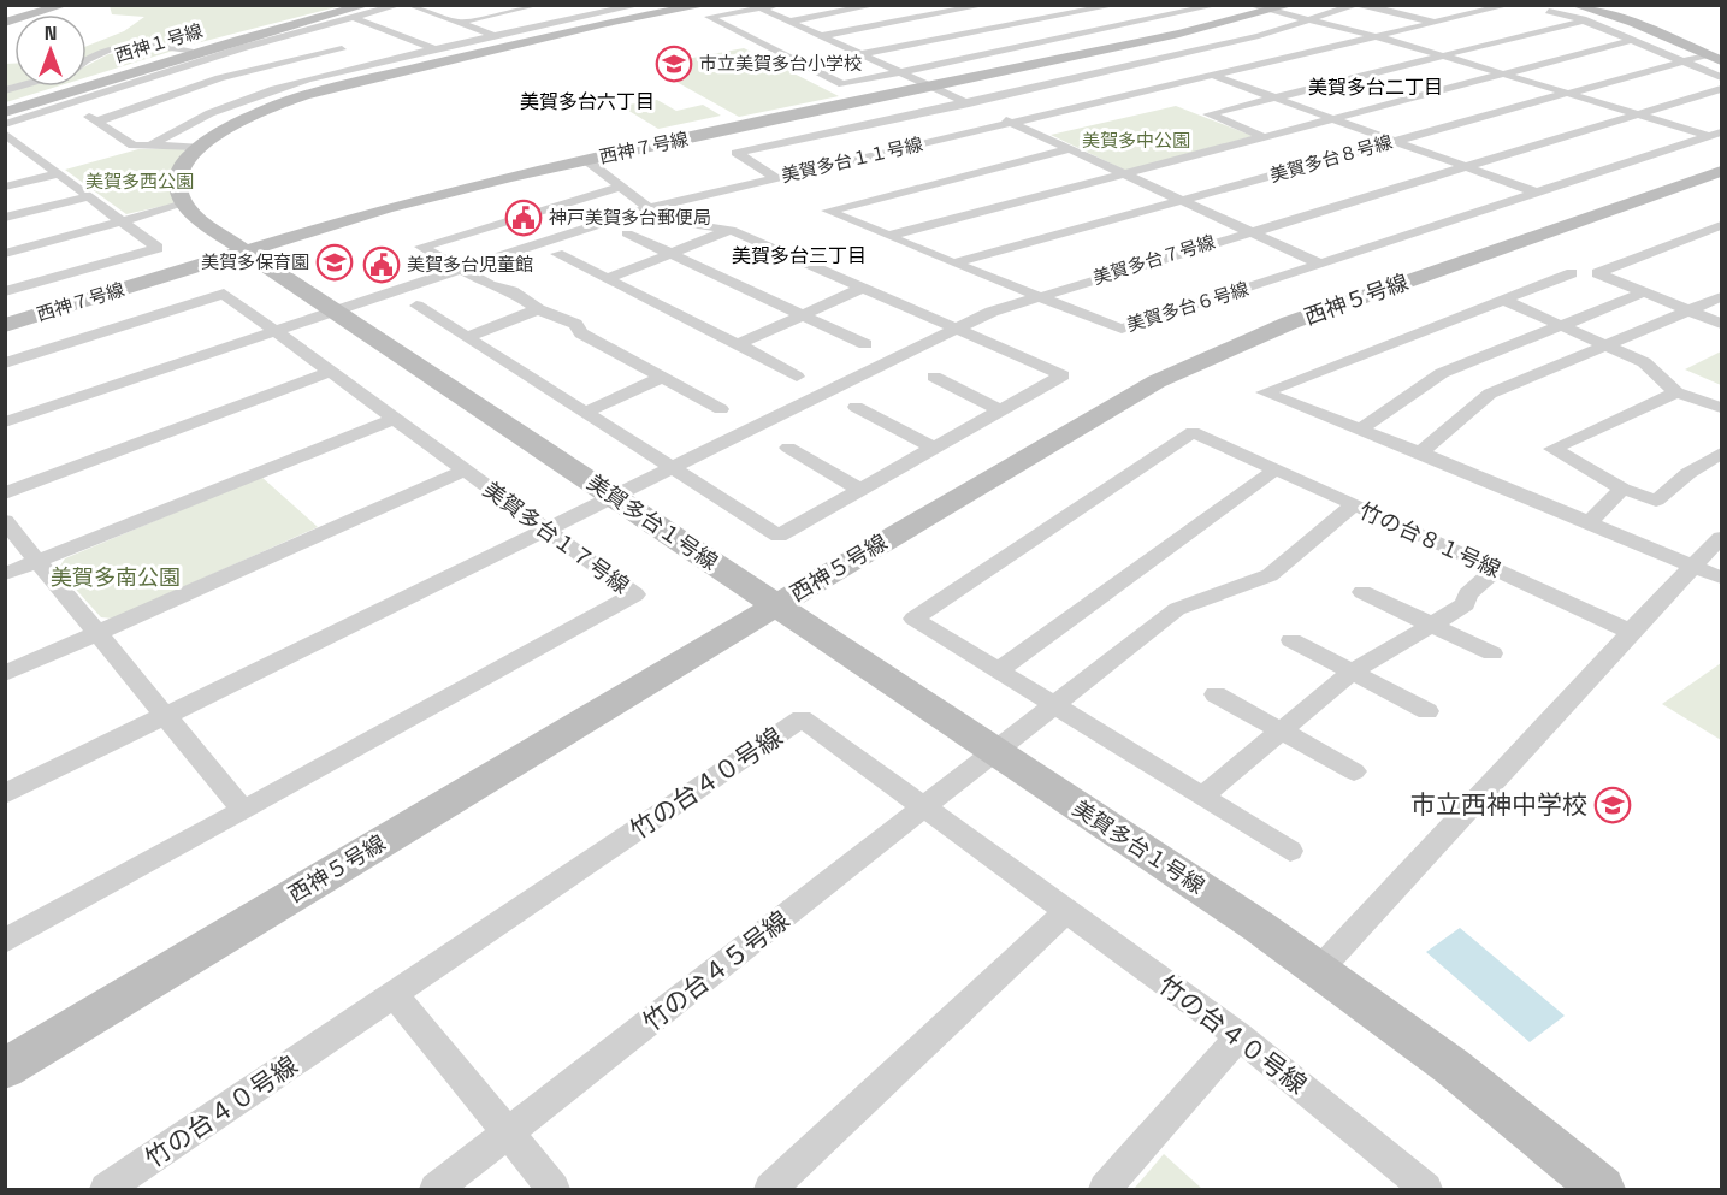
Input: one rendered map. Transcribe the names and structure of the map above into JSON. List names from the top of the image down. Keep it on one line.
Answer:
{"streets":{"street":["西神１号線","西神７号線","美賀多台８号線","美賀多台１１号線","美賀多台７号線","西神５号線","美賀多台６号線","美賀多台１号線","美賀多台１７号線","竹の台８１号線","竹の台４０号線","竹の台４５号線"]},"crossings":[["西神７号線","美賀多台６号線"],["西神７号線","美賀多台１号線"],["美賀多台８号線","美賀多台６号線"],["美賀多台１１号線","美賀多台６号線"],["美賀多台１１号線","美賀多台１号線"],["美賀多台１１号線","美賀多台１７号線"],["美賀多台７号線","美賀多台６号線"],["美賀多台７号線","美賀多台１号線"],["美賀多台７号線","美賀多台１７号線"],["西神５号線","美賀多台１号線"],["美賀多台１号線","竹の台８１号線"],["美賀多台１号線","竹の台４５号線"],["竹の台８１号線","竹の台４５号線"],["竹の台４０号線","竹の台４５号線"]],"districts":["美賀多台二丁目","美賀多台六丁目","美賀多台三丁目"],"parks":["美賀多中公園","美賀多西公園","美賀多南公園"],"places":{"school or university":["市立美賀多台小学校","美賀多保育園","市立西神中学校"],"public building":["神戸美賀多台郵便局","美賀多台児童館"]},"north":"top"}
